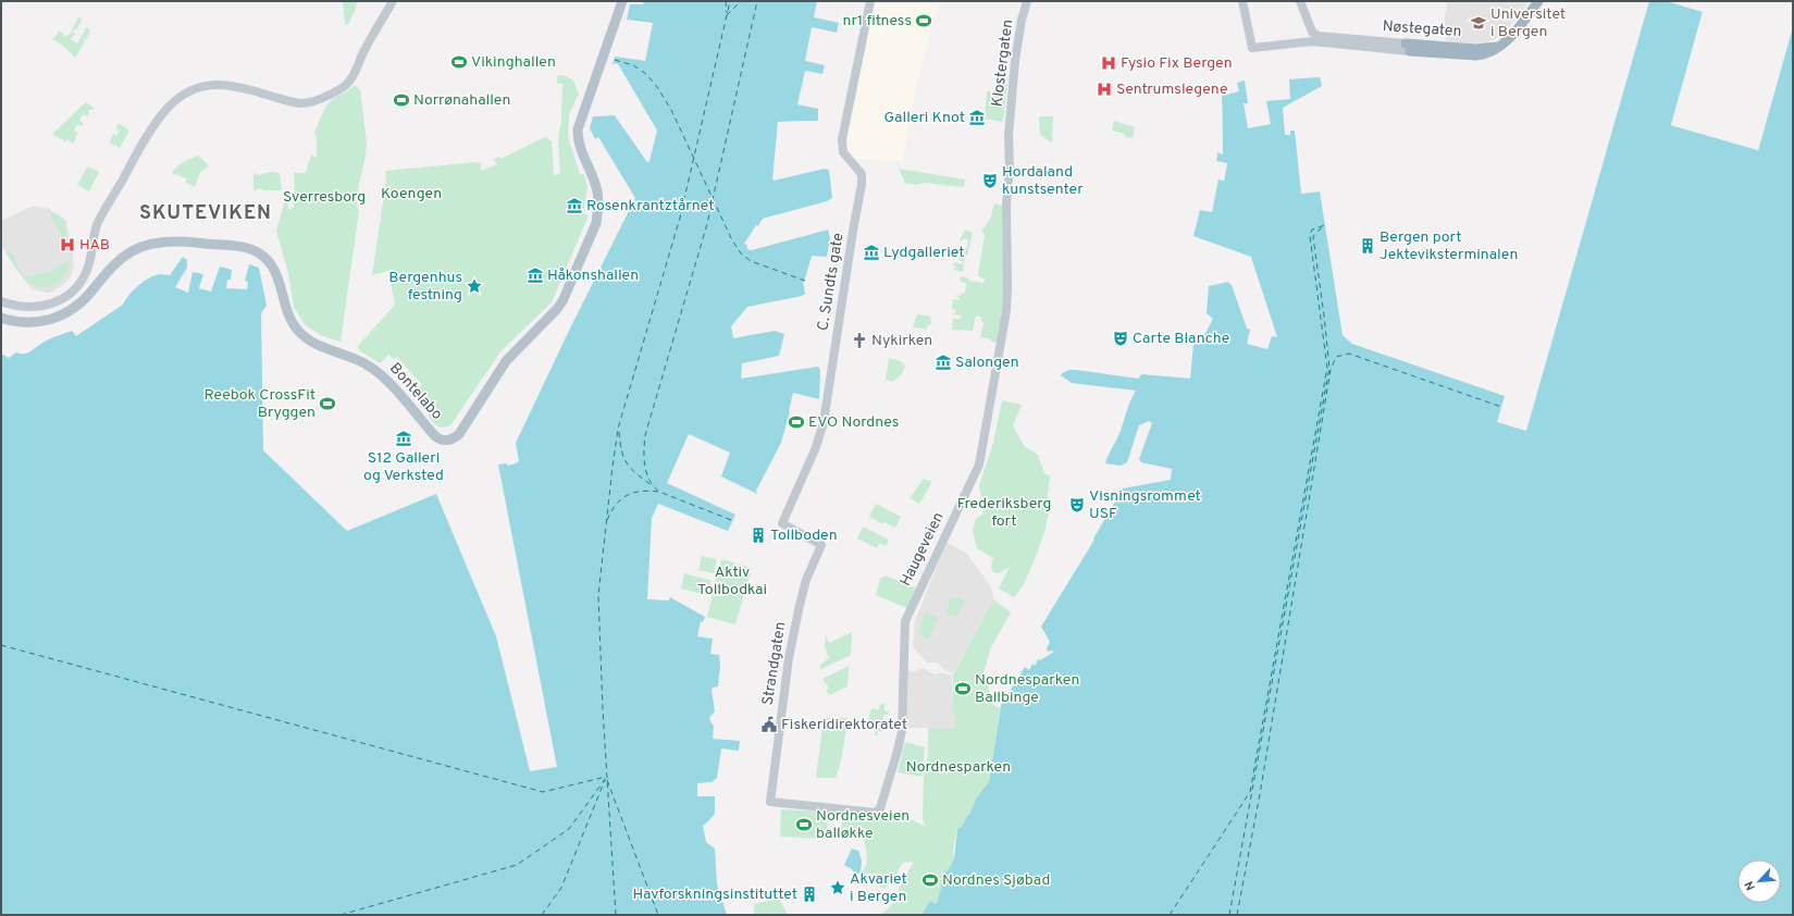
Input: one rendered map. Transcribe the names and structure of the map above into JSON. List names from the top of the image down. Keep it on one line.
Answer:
{"streets":{"highway":["Nøstegaten"],"main road":["Klostergaten","C. Sundts gate","Bontelabo","Haugeveien","Strandgaten"]},"crossings":[["Klostergaten","Haugeveien"],["C. Sundts gate","Strandgaten"],["Haugeveien","Strandgaten"]],"districts":["SKUTEVIKEN"],"parks":["Koengen","Sverresborg","Frederiksberg fort","Aktiv Tollbodkai","Nordnesparken"],"places":{"sports":["nr1 fitness","Vikinghallen","Norrønahallen","Reebok CrossFit Bryggen","EVO Nordnes","Nordnesparken Ballbinge","Nordnesveien balløkke","Nordnes Sjøbad"],"school or university":["Universitet i Bergen"],"hospital":["Fysio Fix Bergen","Sentrumslegene","HAB"],"museum":["Galleri Knot","Rosenkrantztårnet","Lydgalleriet","Håkonshallen","Salongen","S12 Galleri og Verksted"],"theatre":["Hordaland kunstsenter","Carte Blanche","Visningsrommet USF"],"building":["Bergen port Jekteviksterminalen","Tollboden","Havforskningsinstituttet"],"place":["Bergenhus festning","Akvariet i Bergen"],"church":["Nykirken"],"public building":["Fiskeridirektoratet"]},"north":"bottom left"}
